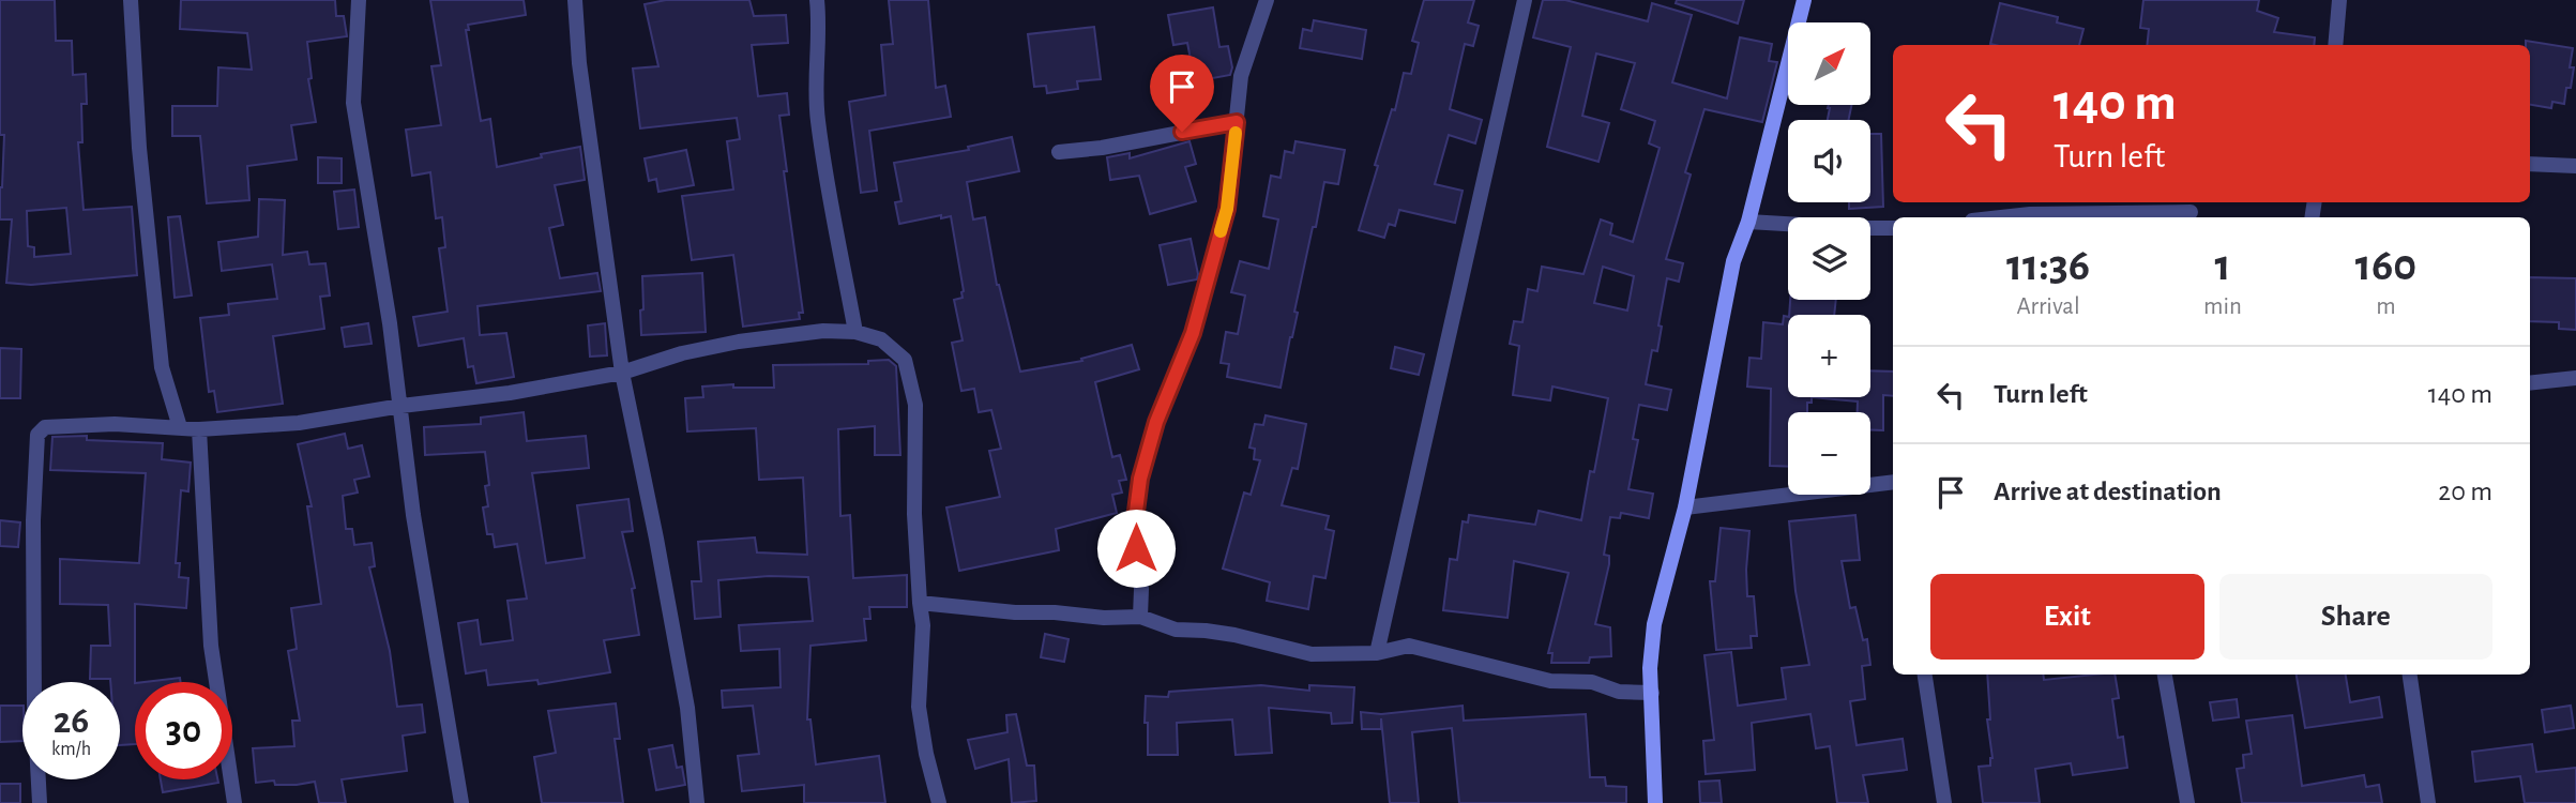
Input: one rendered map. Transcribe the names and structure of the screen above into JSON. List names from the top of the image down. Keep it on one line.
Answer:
{"north":"top right","page":{"map_buttons":["+","−"],"turn":["140 m","Turn left"],"eta":["11:36","Arrival","1","min","160","m"],"list":[{"name":"Turn left","value":"140 m"},{"name":"Arrive at destination","value":"20 m"}],"buttons":["Exit","Share"],"speed":"26 km/h","limit":"30"}}
